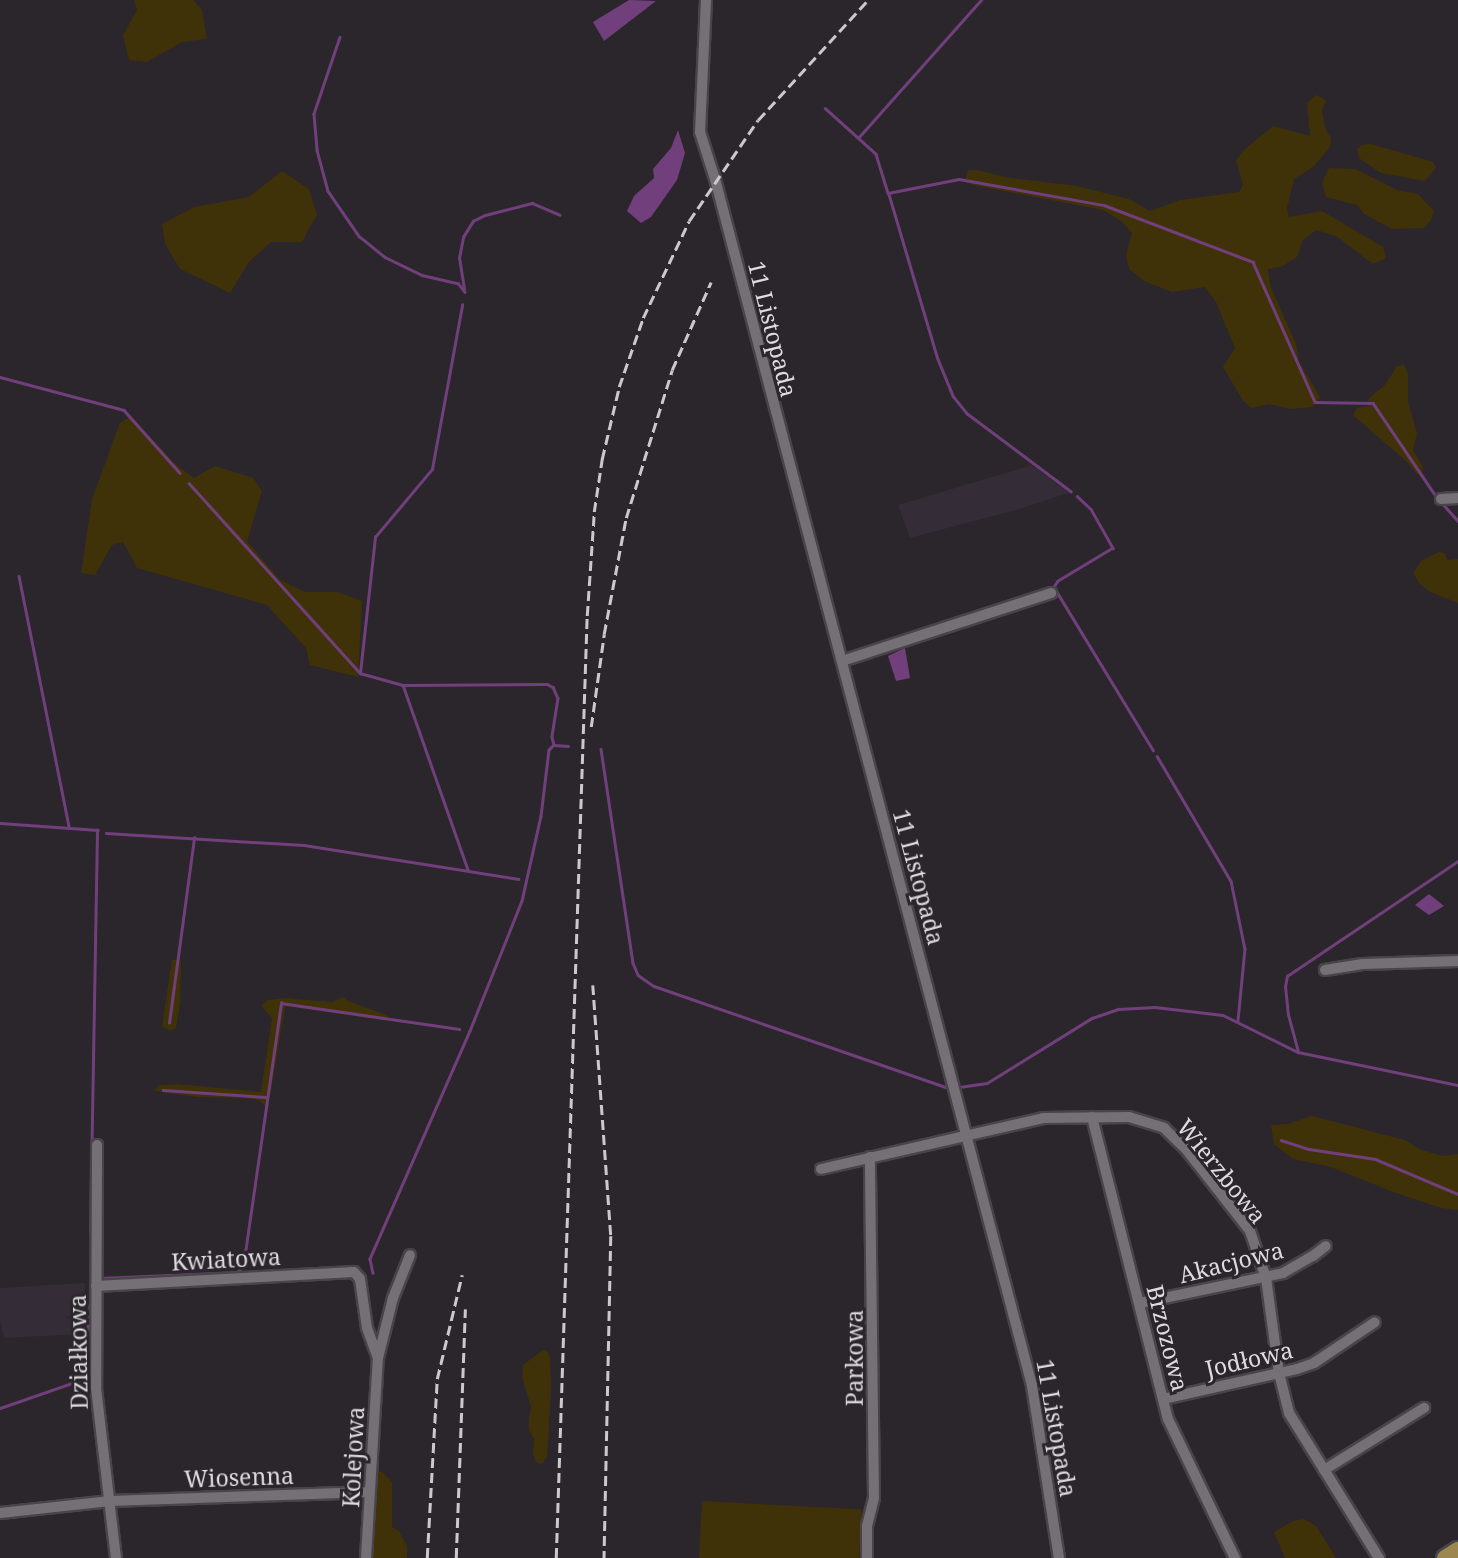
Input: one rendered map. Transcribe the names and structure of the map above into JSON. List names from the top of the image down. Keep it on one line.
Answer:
{"streets":{"street":["11 Listopada","Wierzbowa","Kwiatowa","Akacjowa","Brzozowa","Działkowa","Parkowa","Jodłowa","Kolejowa","Wiosenna"]},"crossings":[["11 Listopada","Wierzbowa"],["Wierzbowa","Akacjowa"],["Wierzbowa","Brzozowa"],["Wierzbowa","Parkowa"],["Wierzbowa","Jodłowa"],["Kwiatowa","Działkowa"],["Kwiatowa","Kolejowa"],["Akacjowa","Brzozowa"],["Brzozowa","Jodłowa"],["Działkowa","Wiosenna"],["Kolejowa","Wiosenna"]]}
